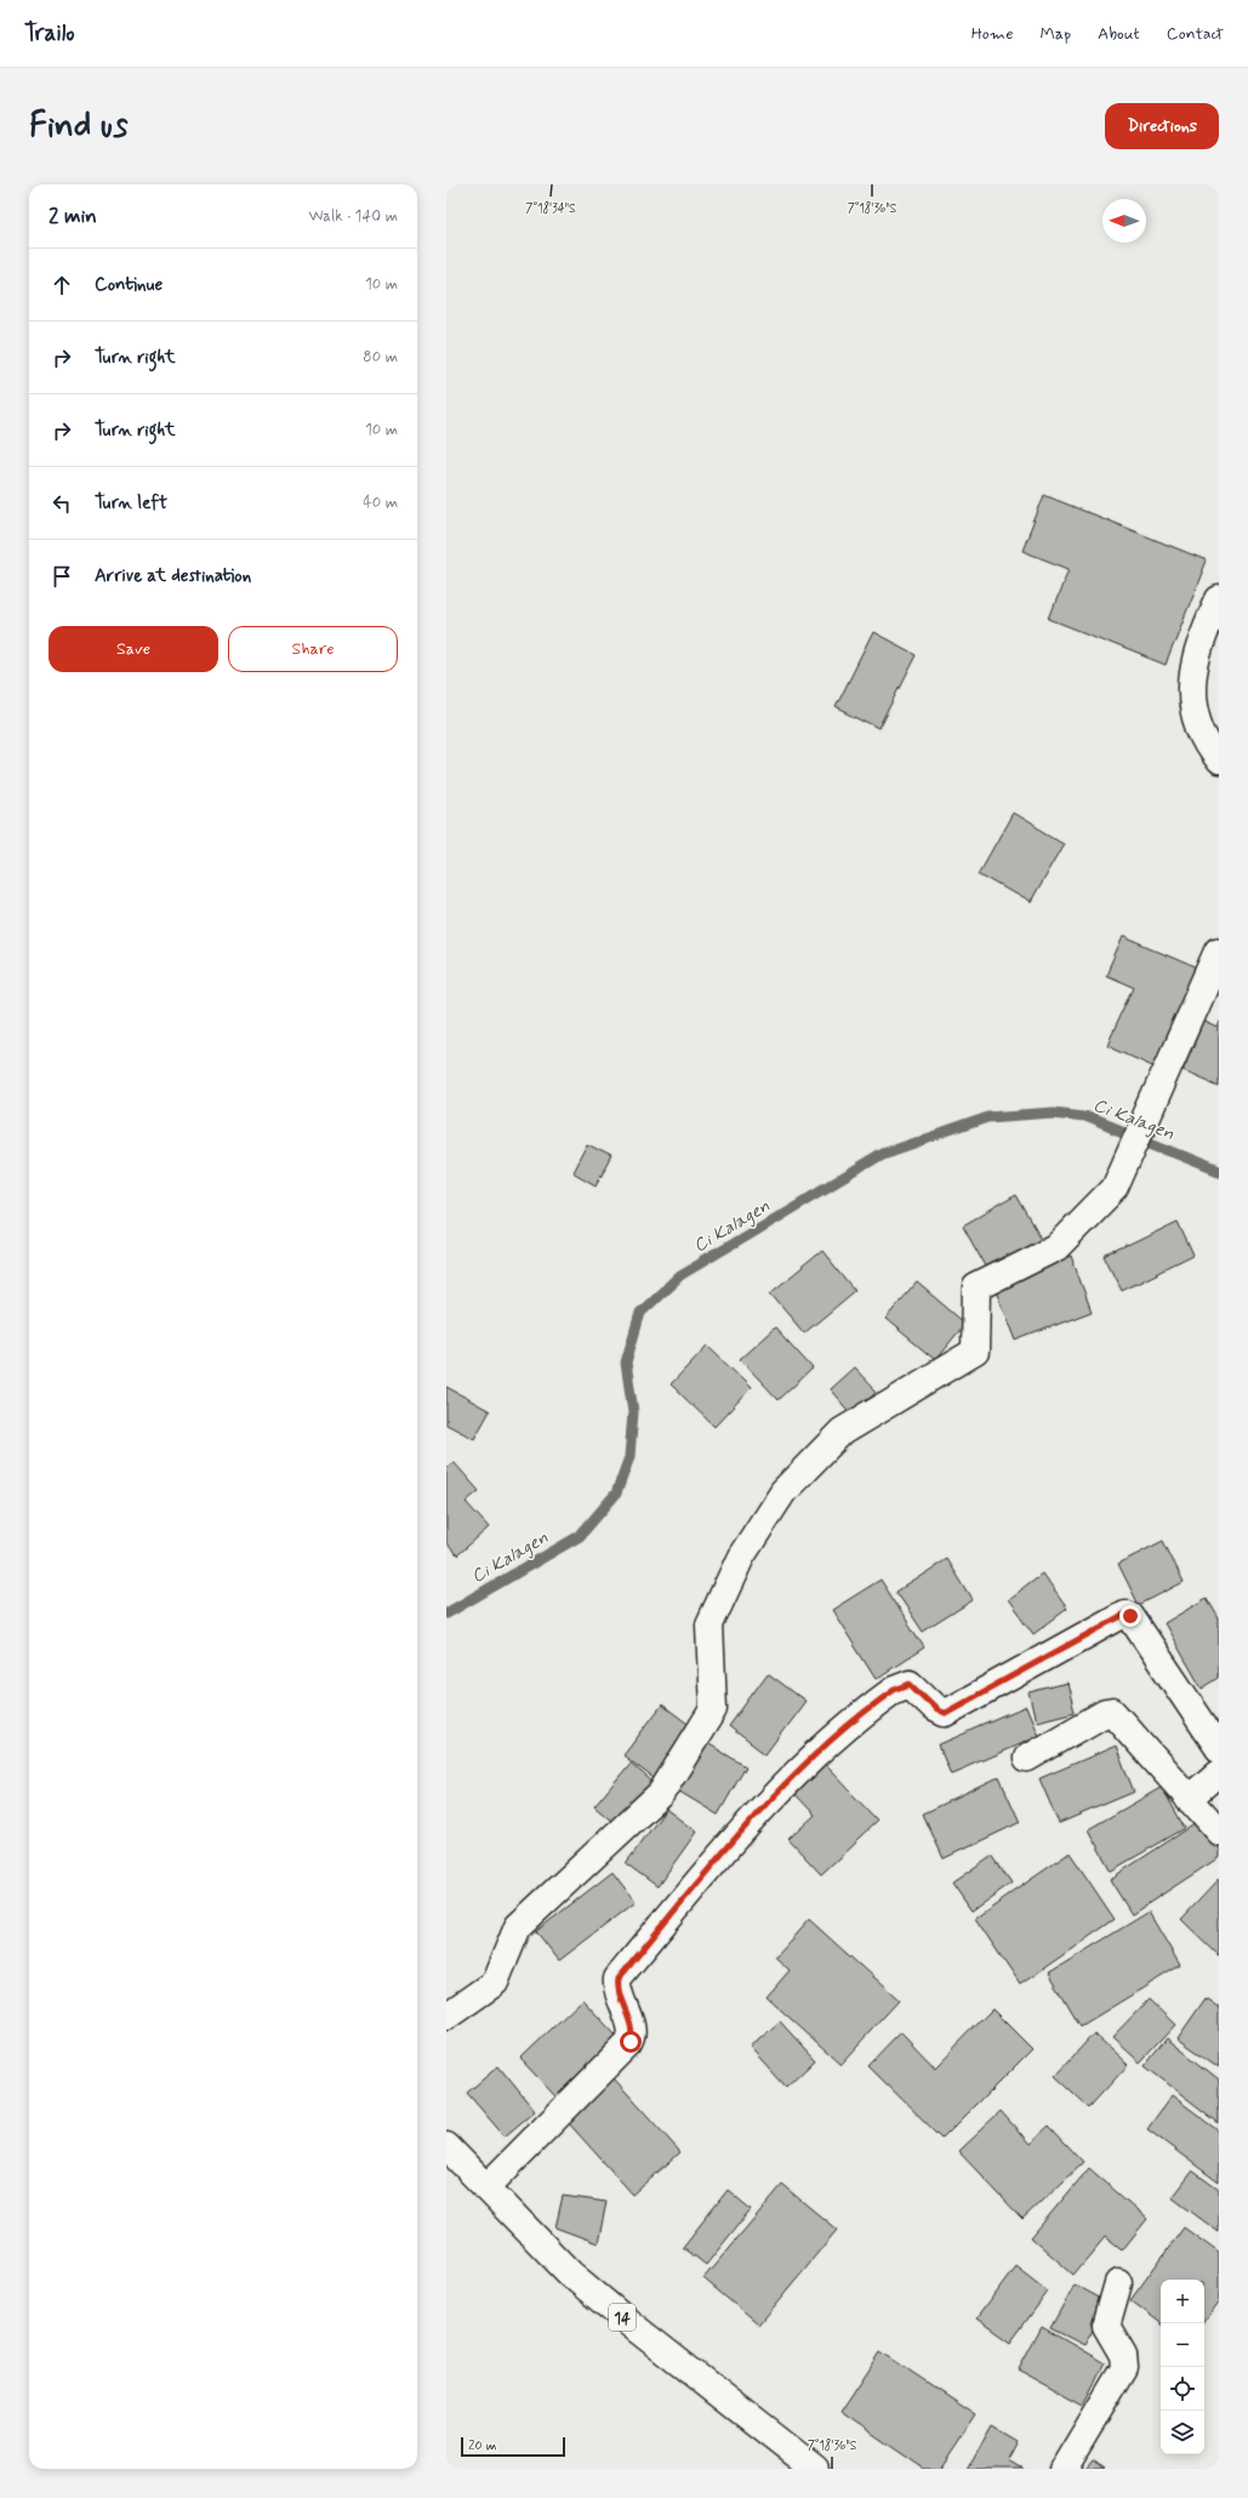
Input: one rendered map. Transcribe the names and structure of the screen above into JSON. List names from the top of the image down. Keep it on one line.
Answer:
{"streets":{"main road":["14"]},"water":["Ci Kalagen"],"scale_bar":"20 m","north":"left","page":{"header":"Trailo","nav":["Home","Map","About","Contact"],"buttons":["Directions",["Save","Share"]],"title":"Find us","heading":["2 min","Walk · 140 m"],"list":[["Continue","10 m"],["Turn right","80 m"],["Turn right","10 m"],["Turn left","40 m"],"Arrive at destination"],"map_buttons":["+","−"],"scale":"20 m"},"coordinates":["7°18'34\"S","7°18'36\"S"]}
